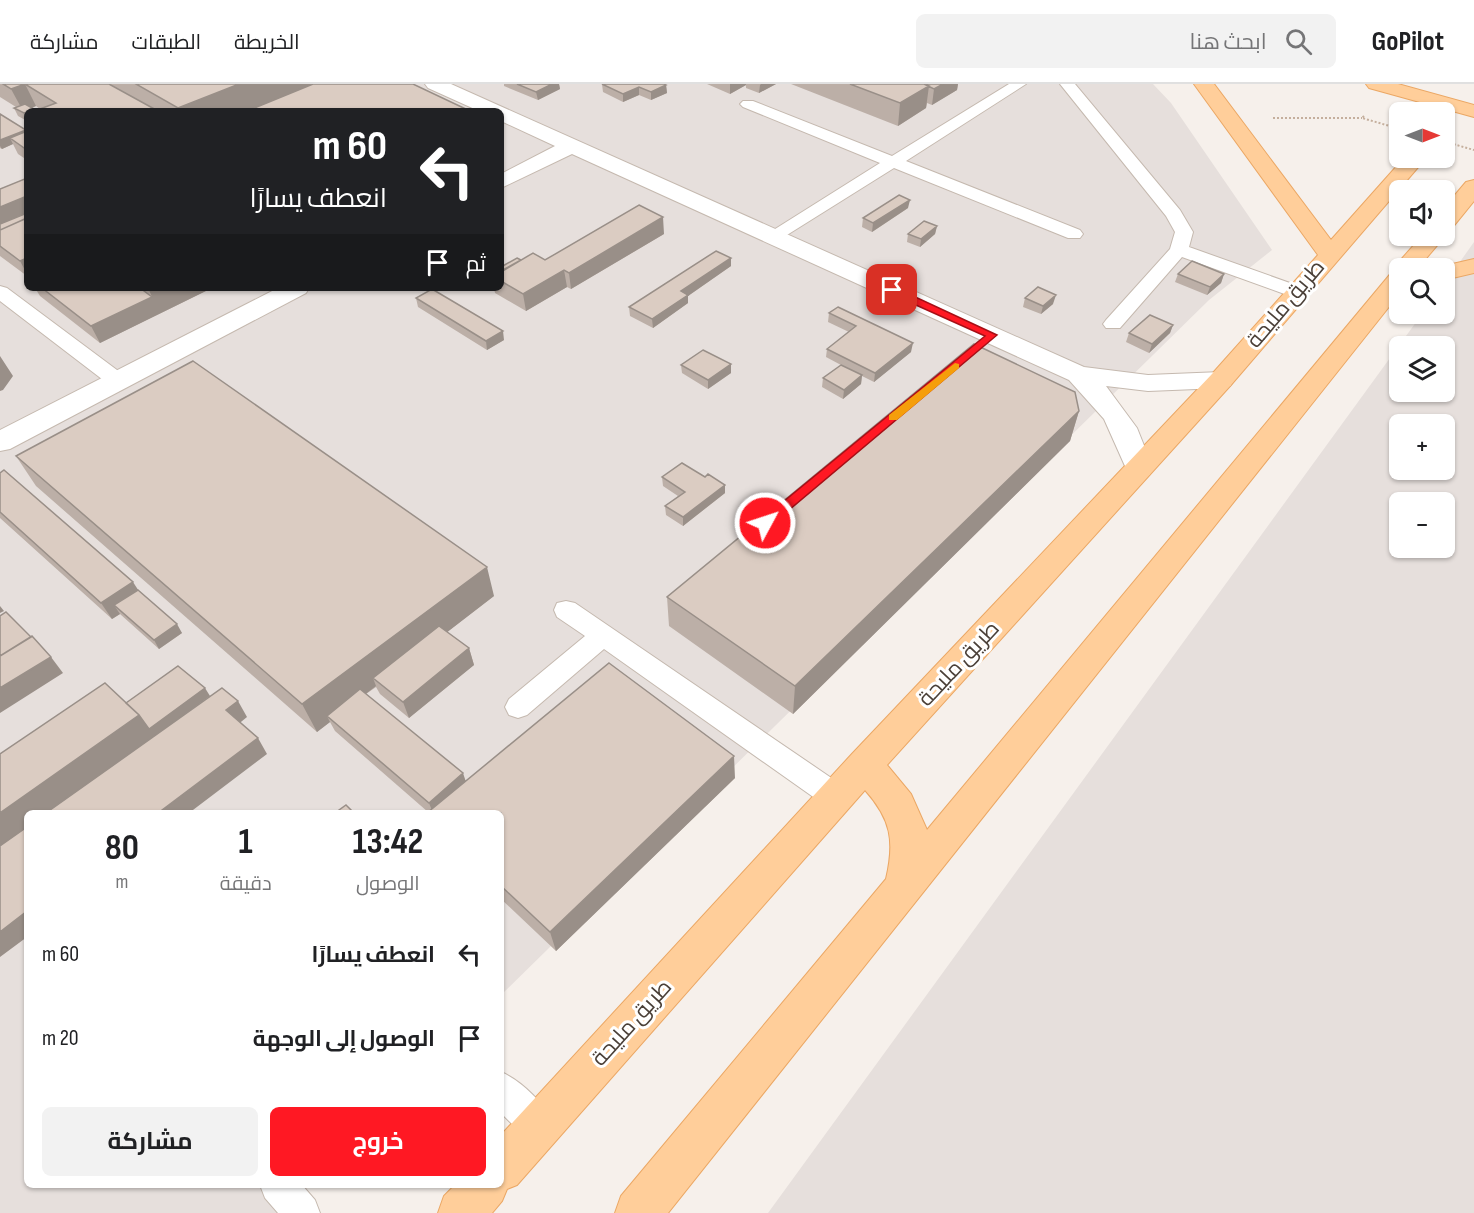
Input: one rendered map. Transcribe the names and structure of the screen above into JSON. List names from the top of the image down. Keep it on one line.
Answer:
{"streets":{"main road":["طريق مليحة"]},"north":"right","page":{"header":"GoPilot","search":"ابحث هنا","nav":["الخريطة","الطبقات","مشاركة"],"map_buttons":["+","−"],"turn":["60 m","انعطف يسارًا"],"then":"ثم","eta":["13:42","الوصول","1","دقيقة","80","m"],"list":[{"name":"انعطف يسارًا","value":"60 m"},{"name":"الوصول إلى الوجهة","value":"20 m"}],"buttons":["خروج","مشاركة"]}}
